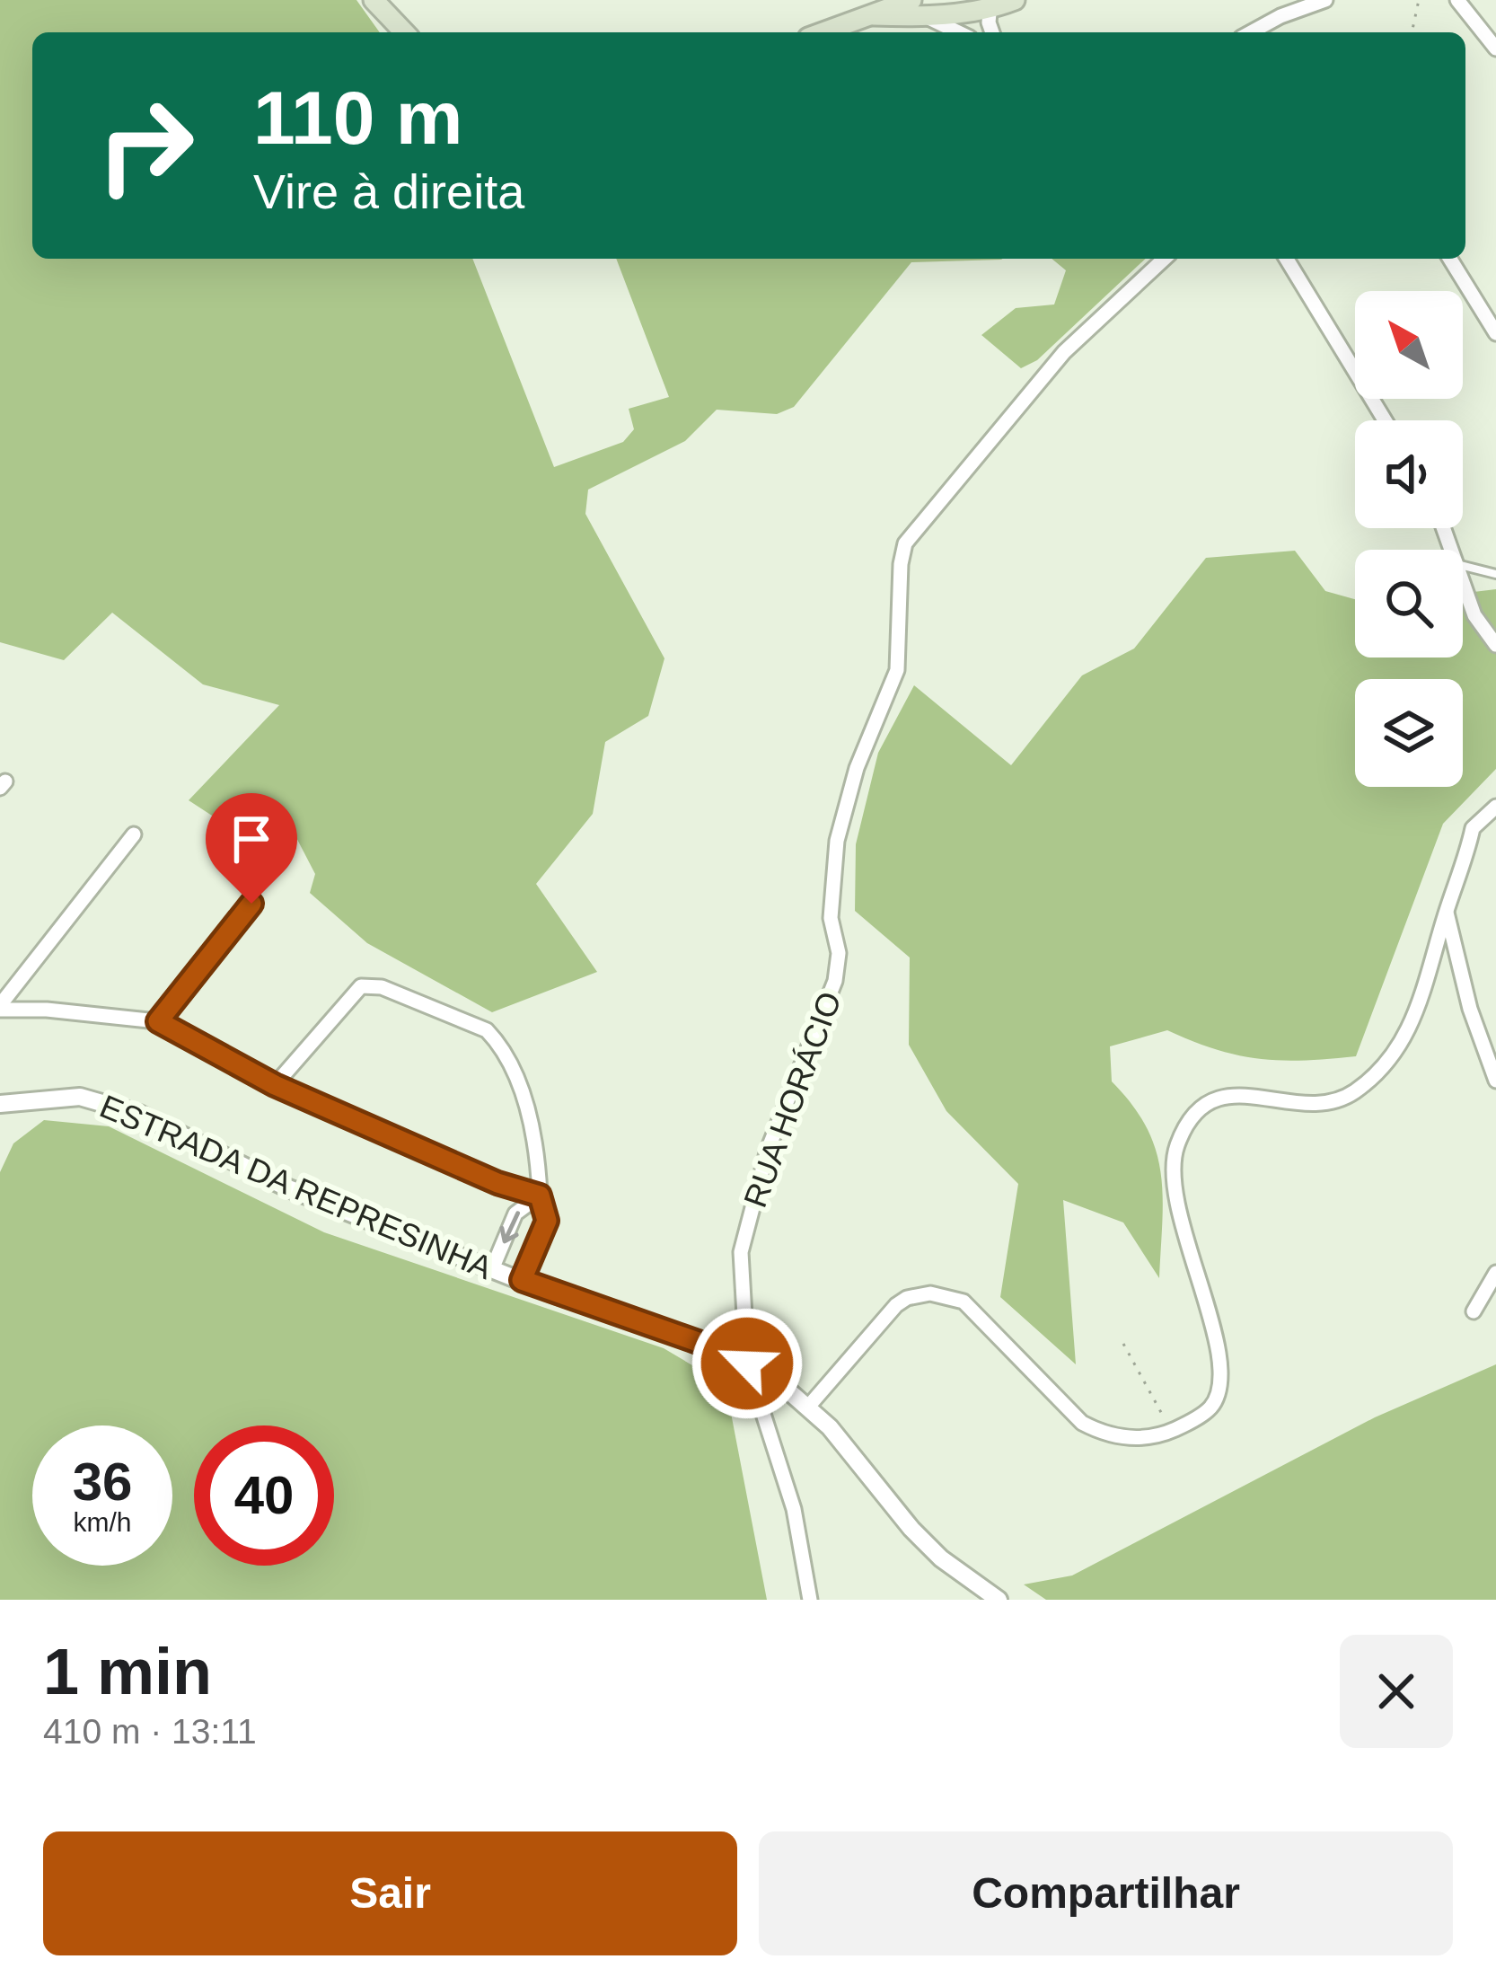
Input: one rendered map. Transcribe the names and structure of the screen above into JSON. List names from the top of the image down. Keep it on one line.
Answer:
{"streets":{"street":["RUA HORÁCIO","ESTRADA DA REPRESINHA"]},"crossings":[["RUA HORÁCIO","ESTRADA DA REPRESINHA"]],"north":"top left","page":{"turn":["110 m","Vire à direita"],"speed":"36 km/h","limit":"40","heading":["1 min","410 m · 13:11"],"buttons":["Sair","Compartilhar"]}}
